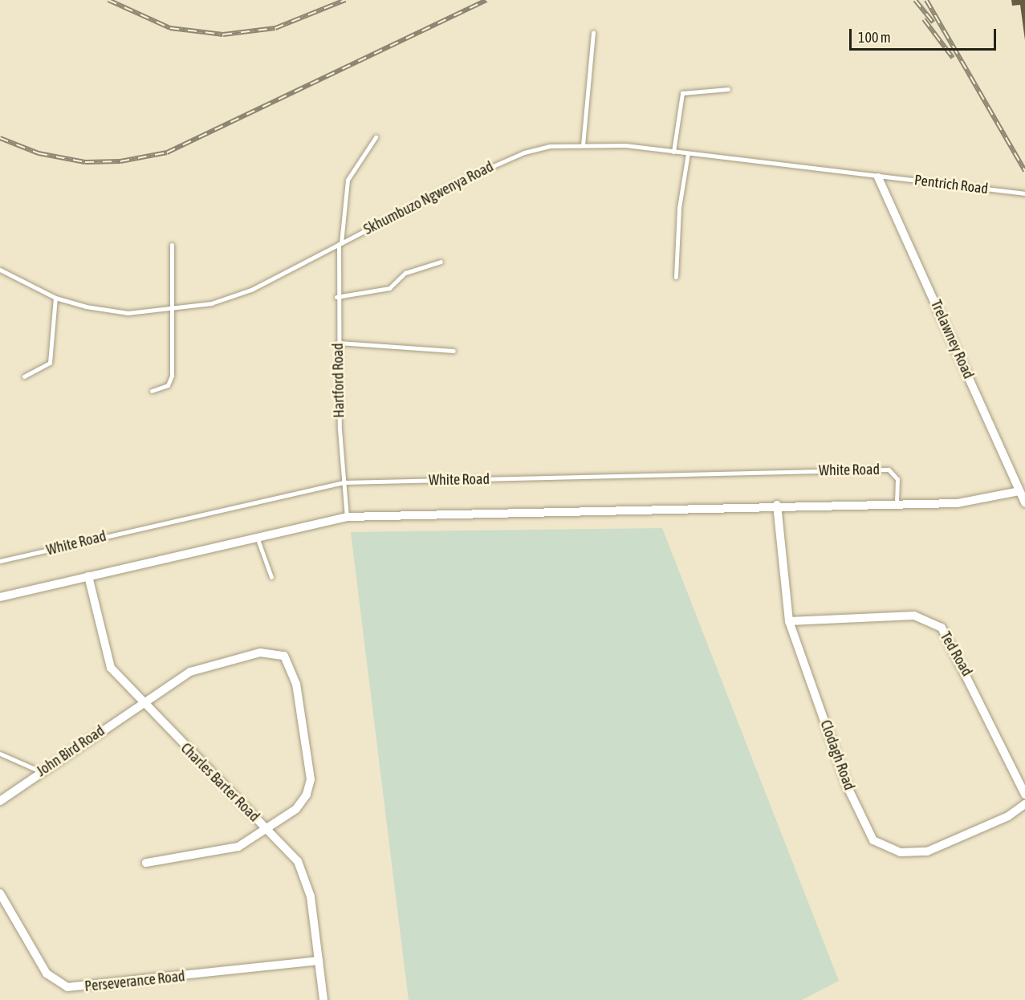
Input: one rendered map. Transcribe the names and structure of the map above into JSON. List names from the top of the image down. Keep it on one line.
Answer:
{"streets":{"street":["Trelawney Road","Ted Road","John Bird Road","Clodagh Road","Charles Barter Road","Perseverance Road"],"lane":["Pentrich Road","Skhumbuzo Ngwenya Road","Hartford Road","White Road"]},"crossings":[["Pentrich Road","Skhumbuzo Ngwenya Road"],["Pentrich Road","Trelawney Road"],["Skhumbuzo Ngwenya Road","Trelawney Road"],["Skhumbuzo Ngwenya Road","Hartford Road"],["Hartford Road","White Road"],["Ted Road","Clodagh Road"],["John Bird Road","Charles Barter Road"],["Charles Barter Road","Perseverance Road"]],"scale_bar":"100 m"}
